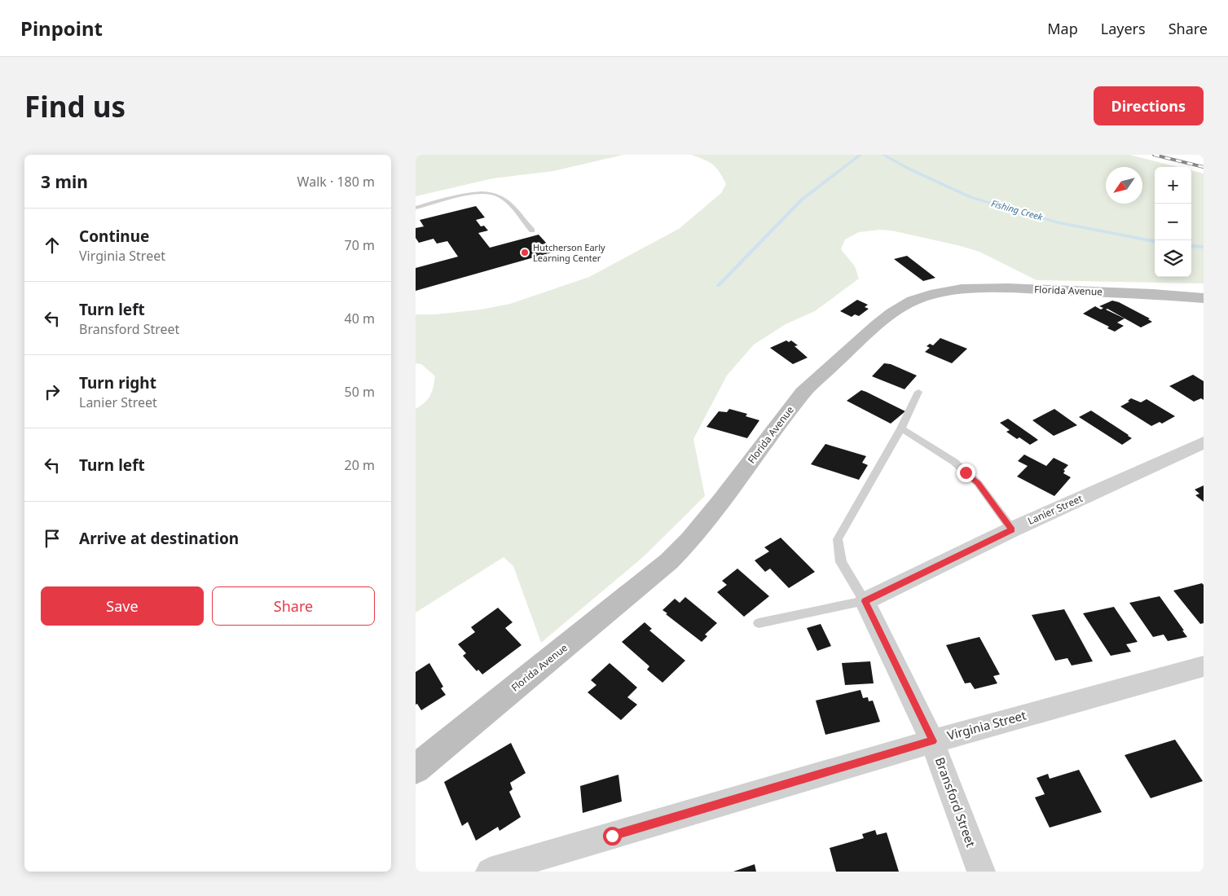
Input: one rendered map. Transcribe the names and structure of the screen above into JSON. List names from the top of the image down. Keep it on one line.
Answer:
{"streets":{"main road":["Florida Avenue"],"street":["Lanier Street","Virginia Street","Bransford Street"]},"crossings":[["Lanier Street","Bransford Street"],["Virginia Street","Bransford Street"]],"water":["Fishing Creek"],"places":["Hutcherson Early Learning Center"],"north":"bottom left","page":{"header":"Pinpoint","nav":["Map","Layers","Share"],"buttons":["Directions",["Save","Share"]],"title":"Find us","heading":["3 min","Walk · 180 m"],"map_buttons":["+","−"],"list":[["Continue","Virginia Street","70 m"],["Turn left","Bransford Street","40 m"],["Turn right","Lanier Street","50 m"],["Turn left","20 m"],"Arrive at destination"]}}
